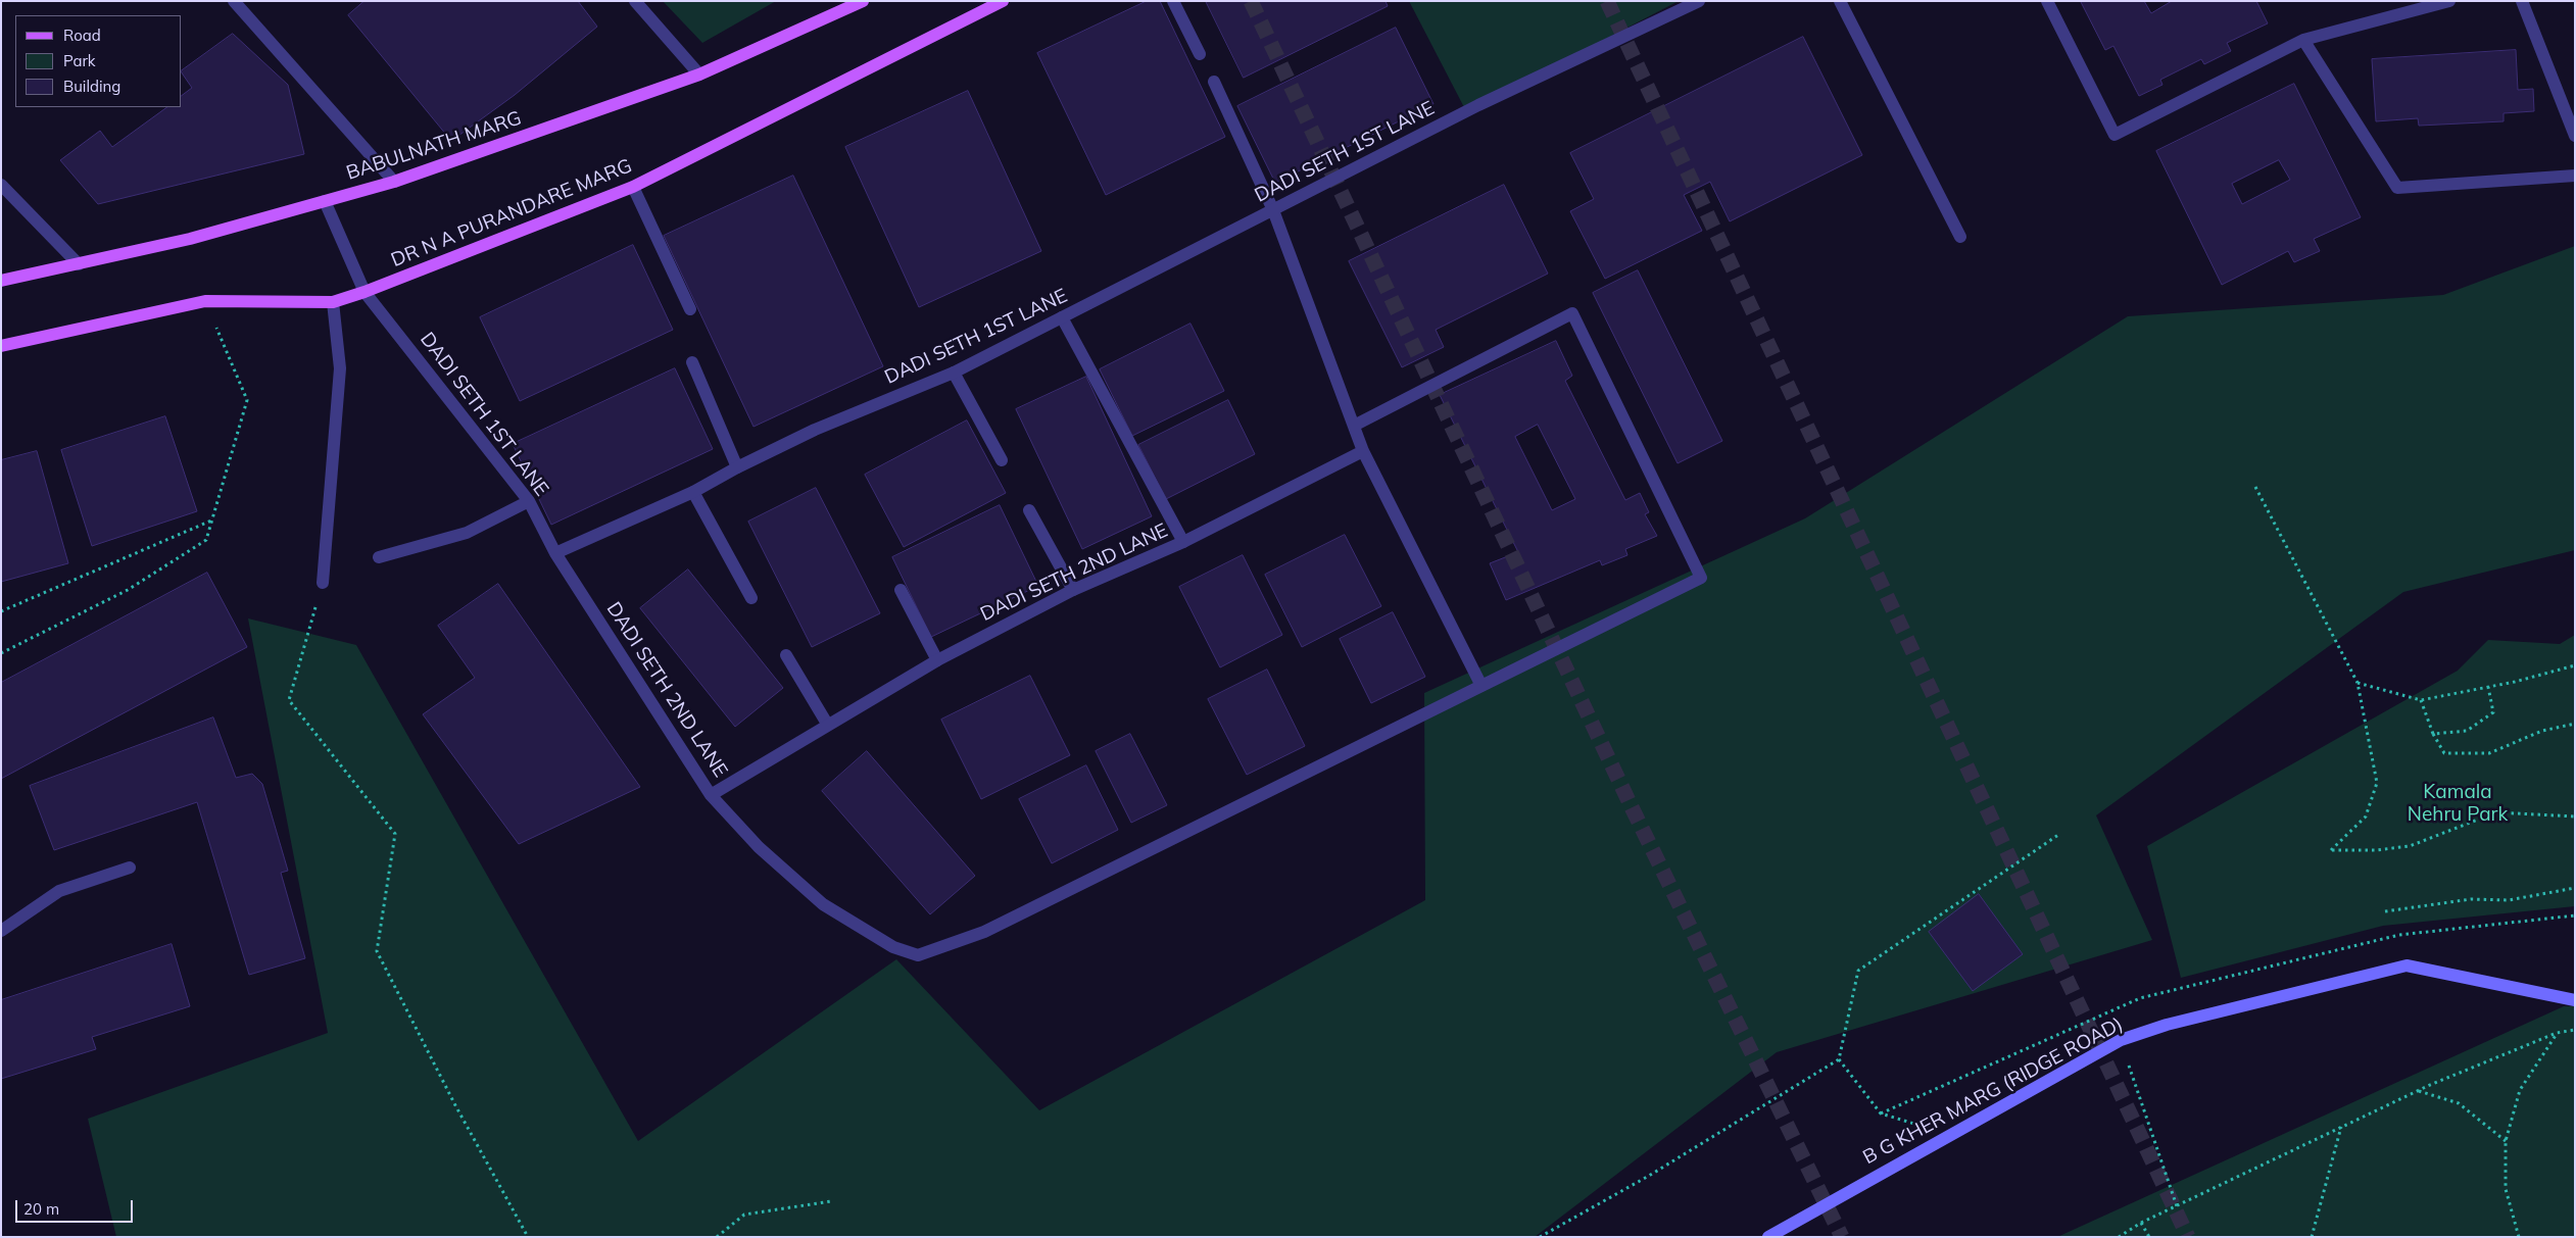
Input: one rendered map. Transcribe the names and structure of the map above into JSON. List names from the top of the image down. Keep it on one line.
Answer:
{"streets":{"main road":["BABULNATH MARG","DR N A PURANDARE MARG"],"street":["DADI SETH 1ST LANE","DADI SETH 2ND LANE","B G KHER MARG (RIDGE ROAD)"]},"crossings":[["BABULNATH MARG","DADI SETH 1ST LANE"],["DADI SETH 1ST LANE","DR N A PURANDARE MARG"],["DADI SETH 1ST LANE","DADI SETH 2ND LANE"]],"parks":["Kamala Nehru Park"],"legend":["Road","Park","Building"],"scale_bar":"20 m"}
